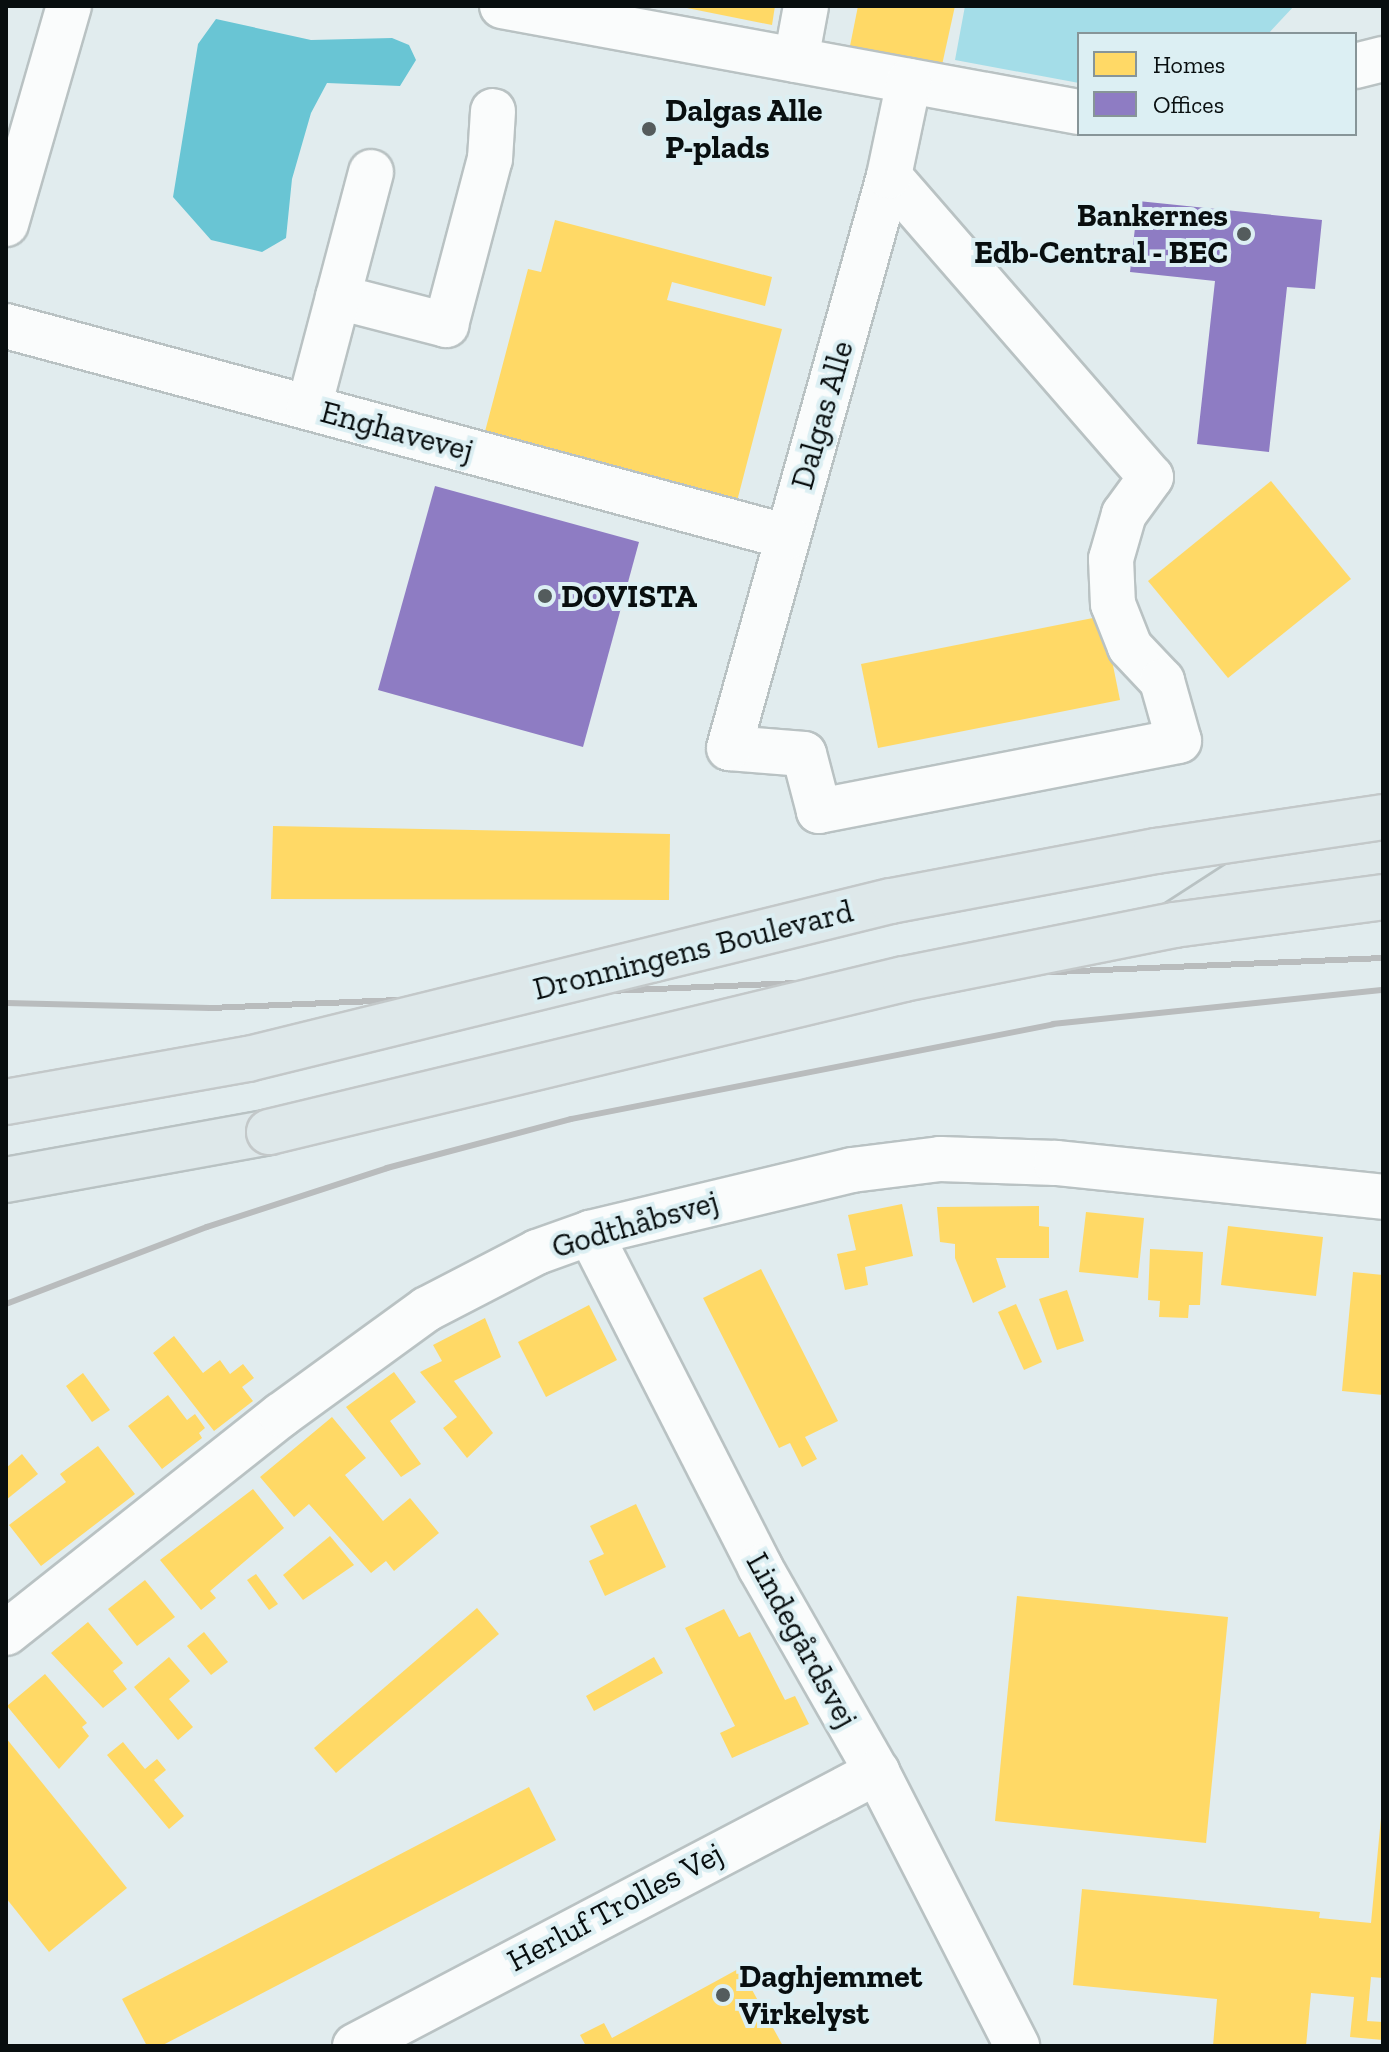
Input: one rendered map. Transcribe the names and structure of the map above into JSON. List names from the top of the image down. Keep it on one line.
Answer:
{"streets":{"main road":["Dronningens Boulevard"],"street":["Dalgas Alle","Enghavevej","Godthåbsvej","Lindegårdsvej","Herluf Trolles Vej"]},"crossings":[["Dalgas Alle","Enghavevej"],["Godthåbsvej","Lindegårdsvej"],["Lindegårdsvej","Herluf Trolles Vej"]],"places":["Dalgas Alle P-plads","Bankernes Edb-Central - BEC","DOVISTA","Daghjemmet Virkelyst"],"legend":["Homes","Offices"]}
